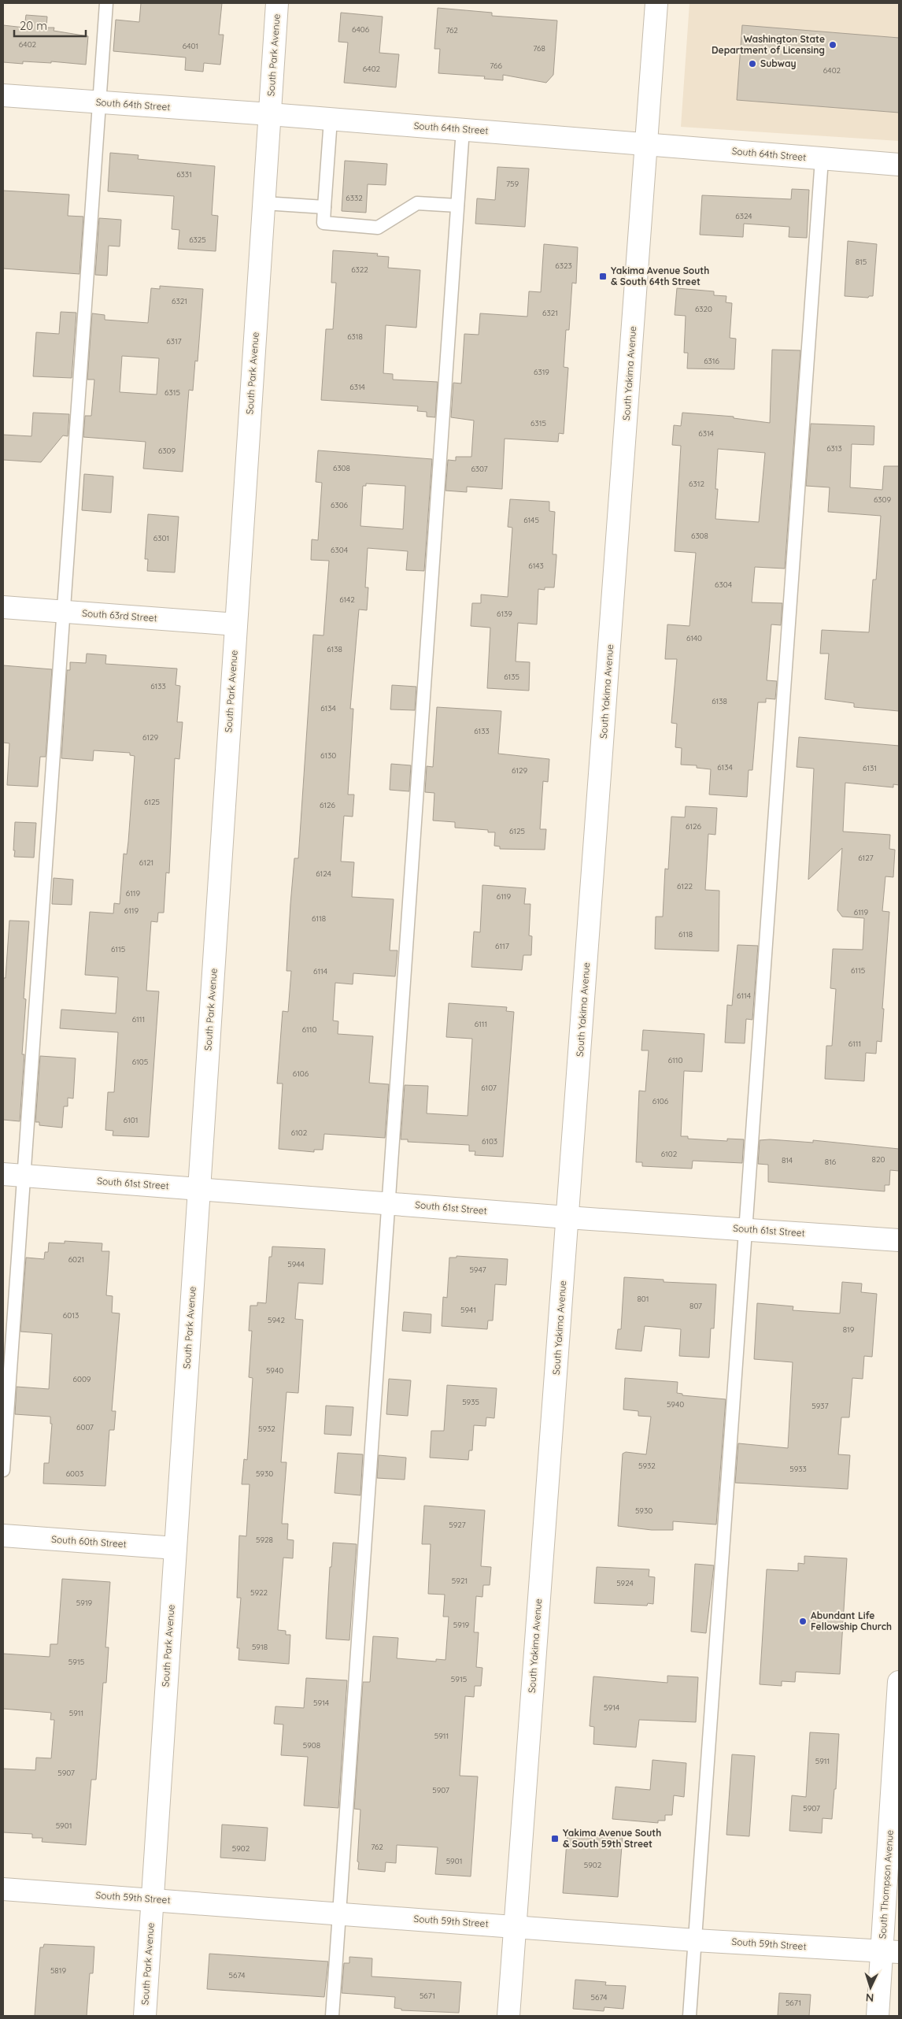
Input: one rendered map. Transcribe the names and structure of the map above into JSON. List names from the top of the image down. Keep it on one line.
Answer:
{"streets":{"street":["South Park Avenue","South 64th Street","South Yakima Avenue","South 63rd Street","South 61st Street","South 60th Street","South Thompson Avenue","South 59th Street"]},"crossings":[["South Park Avenue","South 64th Street"],["South Park Avenue","South 63rd Street"],["South Park Avenue","South 61st Street"],["South Park Avenue","South 60th Street"],["South Park Avenue","South 59th Street"],["South 64th Street","South Yakima Avenue"],["South Yakima Avenue","South 61st Street"],["South Yakima Avenue","South 59th Street"],["South Thompson Avenue","South 59th Street"]],"places":{"other":["Washington State Department of Licensing","Subway","Abundant Life Fellowship Church"],"transit":["Yakima Avenue South & South 64th Street","Yakima Avenue South & South 59th Street"]},"house_numbers":["6406","762","6402","6401","768","766","6402","6402","6331","759","6332","6324","6325","815","6323","6322","6321","6320","6321","6318","6317","6316","6319","6314","6315","6315","6314","6313","6309","6308","6307","6312","6309","6306","6145","6308","6301","6304","6143","6304","6142","6139","6140","6138","6135","6133","6138","6134","6133","6129","6130","6134","6131","6129","6125","6126","6126","6125","6127","6121","6124","6122","6119","6119","6119","6119","6118","6118","6117","6115","6115","6114","6114","6111","6111","6110","6111","6110","6105","6106","6107","6106","6101","6102","6103","6102","820","814","816","6021","5944","5947","801","807","5941","6013","5942","819","5940","6009","5935","5940","5937","6007","5932","5932","5933","6003","5930","5930","5927","5928","5921","5924","5922","5919","5919","5918","5915","5915","5914","5914","5911","5911","5908","5911","5907","5907","5907","5901","762","5902","5901","5902","5819","5674","5671","5674","5671"],"scale_bar":"20 m","north":"bottom"}
